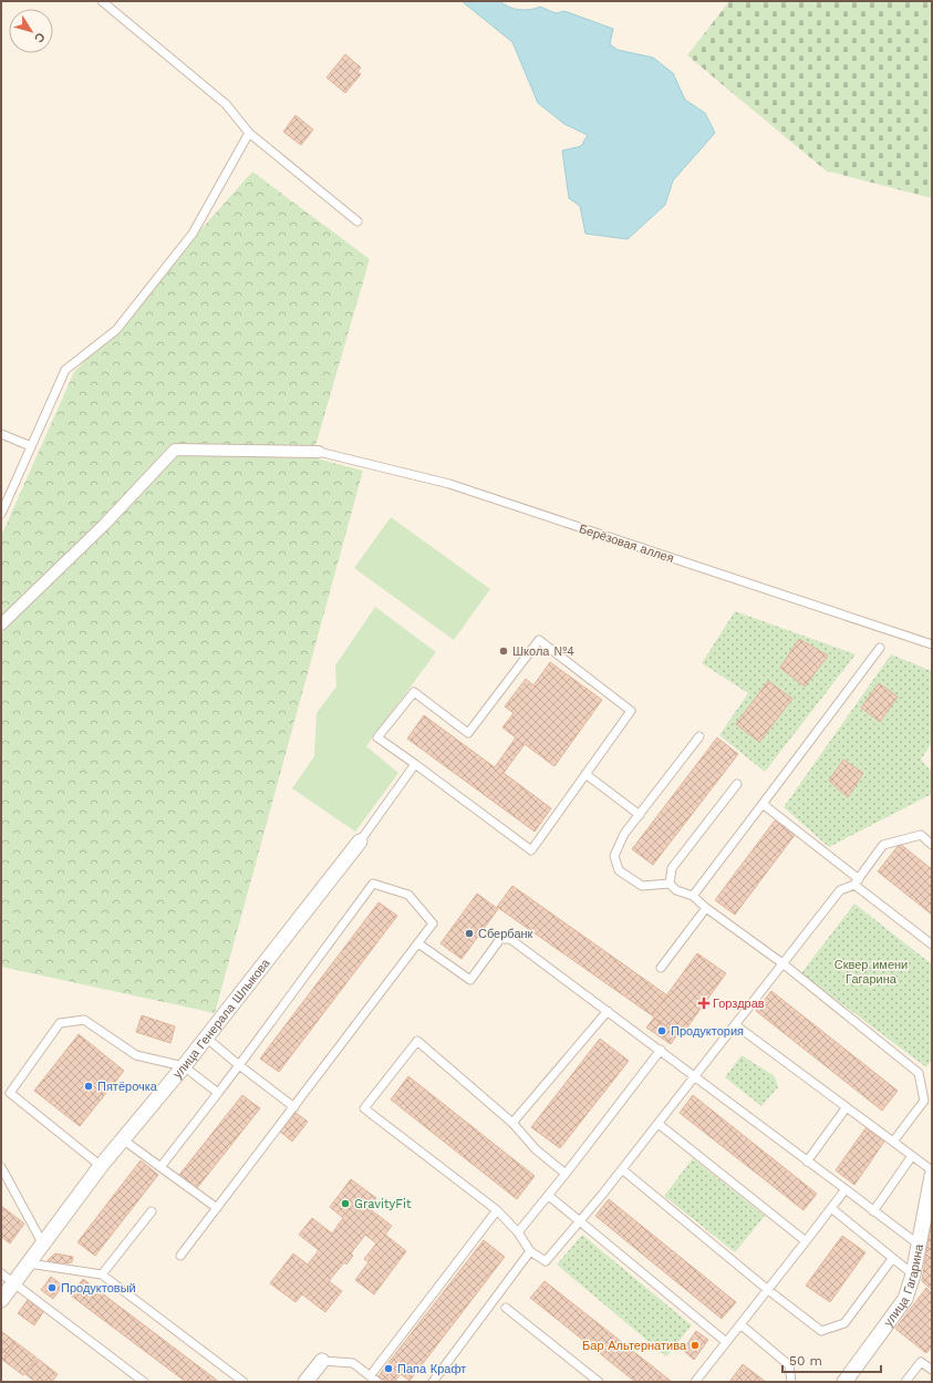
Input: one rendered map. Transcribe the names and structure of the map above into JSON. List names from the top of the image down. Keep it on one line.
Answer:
{"streets":{"street":["улица Генерала Шлыкова","улица Гагарина"],"lane":["Берёзовая аллея"]},"parks":["Сквер имени Гагарина"],"places":{"other":["Школа №4","Сбербанк","Продуктория","Пятёрочка","GravityFit","Продуктовый","Бар Альтернатива","Папа Крафт"],"health":["Горздрав"]},"scale_bar":"50 m","north":"bottom right"}
